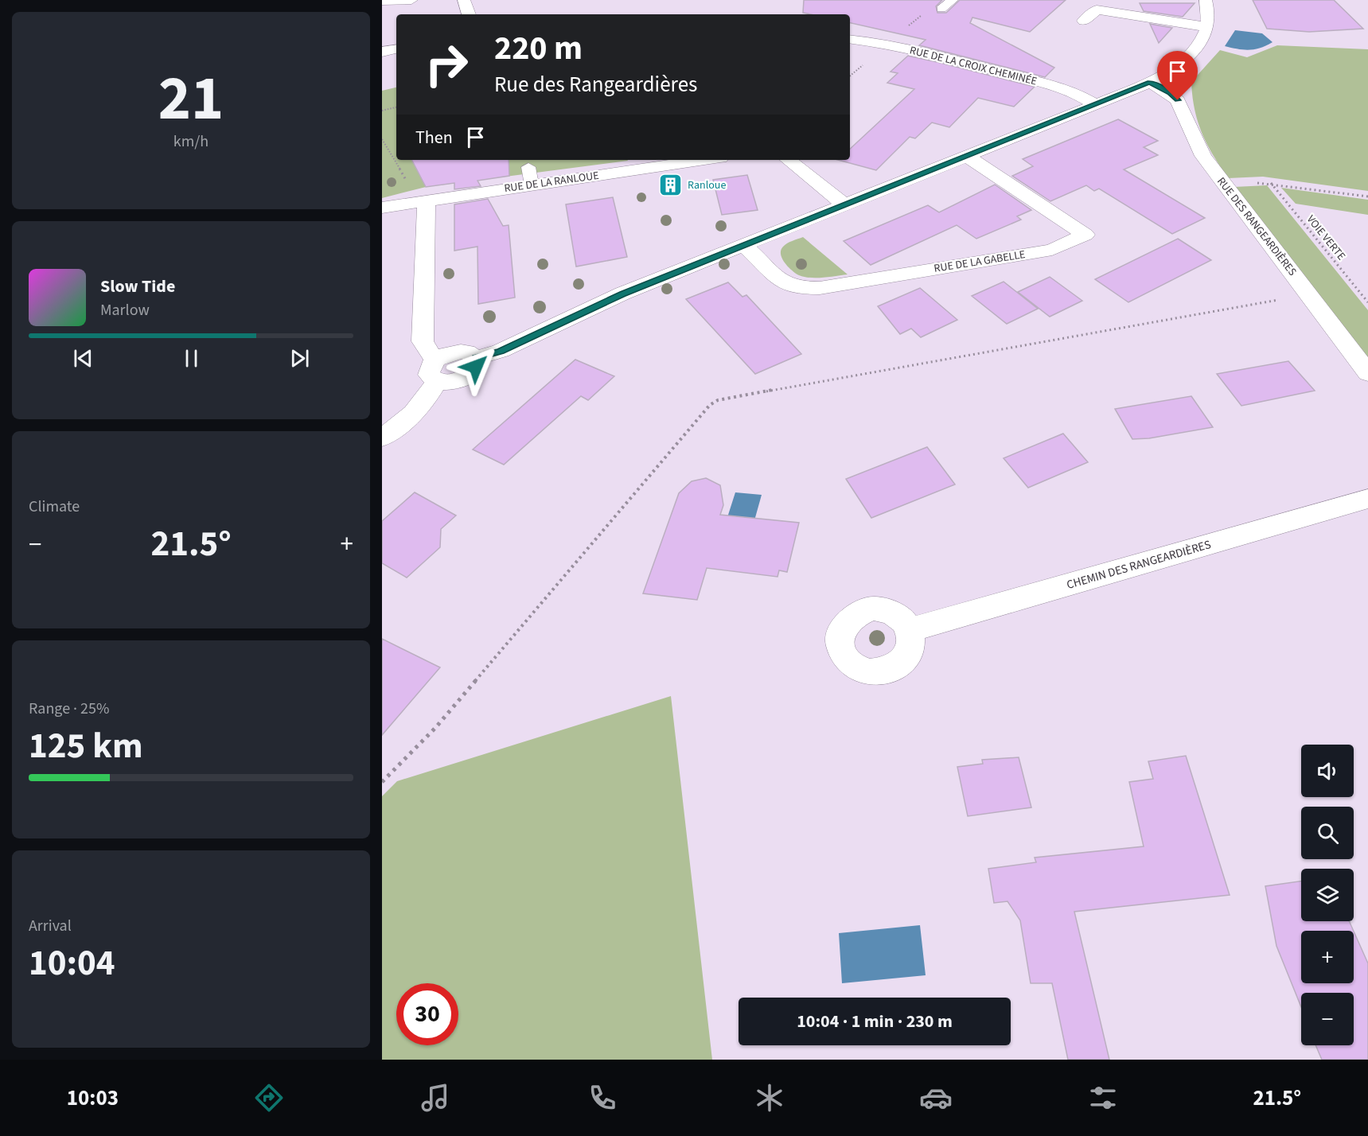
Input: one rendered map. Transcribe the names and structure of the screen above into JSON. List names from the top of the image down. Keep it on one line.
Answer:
{"streets":{"street":["RUE DE LA CROIX CHEMINÉE","RUE DE LA RANLOUE","RUE DES RANGEARDIÈRES","RUE DE LA GABELLE","CHEMIN DES RANGEARDIÈRES"],"path":["VOIE VERTE"]},"places":{"building":["Ranloue"]},"page":{"tile":[["21","km/h"],"Climate",["Range · 25%","125 km"],["Arrival","10:04"]],"turn":["220 m","Rue des Rangeardières"],"then":"Then","song":["Slow Tide","Marlow"],"heat":["−","21.5°","+"],"map_buttons":["+","−"],"limit":"30","trip":"10:04 · 1 min · 230 m","tabs":["10:03","21.5°"]}}
